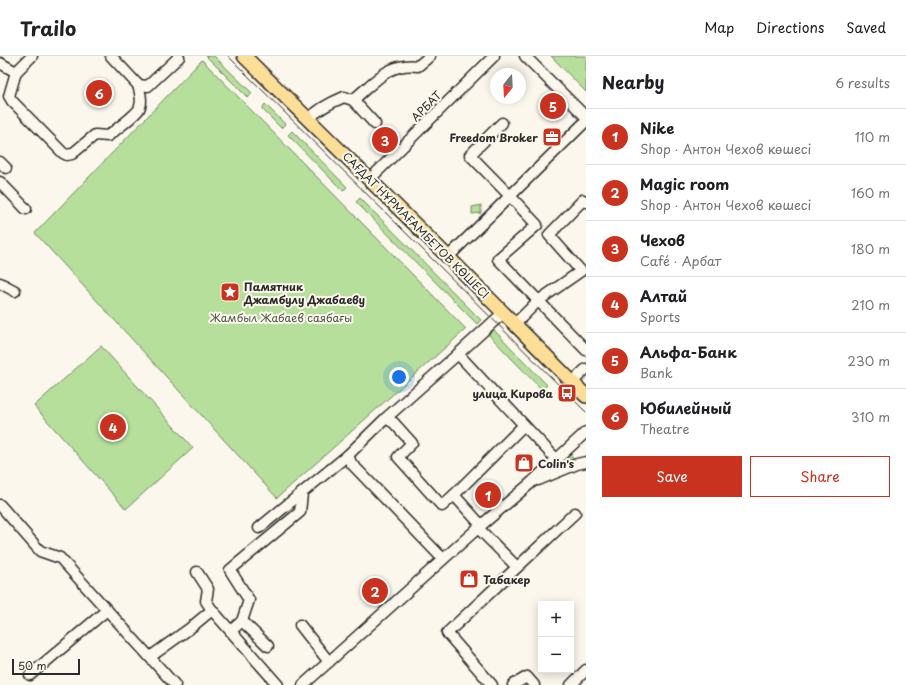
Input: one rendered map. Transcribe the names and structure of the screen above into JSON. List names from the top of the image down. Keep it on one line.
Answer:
{"streets":{"main road":["САҒДАТ НҰРМАҒАМБЕТОВ КӨШЕСІ"],"street":["АРБАТ"]},"parks":["Жамбыл Жабаев саябағы"],"places":{"office":["Freedom Broker"],"place":["Памятник Джамбулу Джабаеву"],"bus stop":["улица Кирова"],"shop":["Colin's","Табакер"]},"scale_bar":"50 m","north":"bottom","page":{"header":"Trailo","nav":["Map","Directions","Saved"],"heading":["Nearby","6 results"],"pins":["6","5","3","4","1","2"],"list":[{"mark":"1","name":"Nike","note":"Shop · Антон Чехов көшесі","value":"110 m"},{"mark":"2","name":"Magic room","note":"Shop · Антон Чехов көшесі","value":"160 m"},{"mark":"3","name":"Чехов","note":"Café · Арбат","value":"180 m"},{"mark":"4","name":"Алтай","note":"Sports","value":"210 m"},{"mark":"5","name":"Альфа-Банк","note":"Bank","value":"230 m"},{"mark":"6","name":"Юбилейный","note":"Theatre","value":"310 m"}],"buttons":["Save","Share"],"map_buttons":["+","−"],"scale":"50 m"}}
